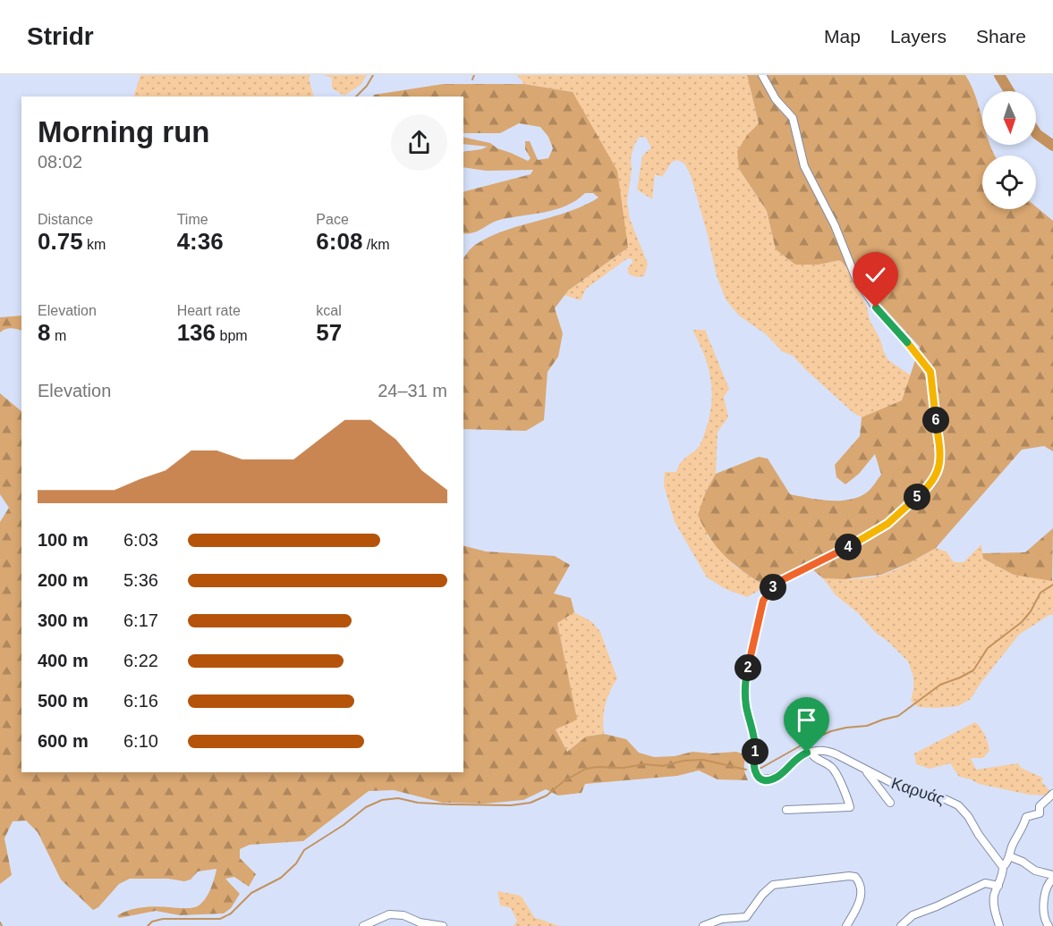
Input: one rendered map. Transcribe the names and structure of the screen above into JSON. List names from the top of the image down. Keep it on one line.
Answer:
{"streets":{"street":["Καρυάς"]},"north":"bottom","page":{"header":"Stridr","nav":["Map","Layers","Share"],"heading":["Morning run","08:02"],"stats":[["Distance","0.75 km"],["Time","4:36"],["Pace","6:08 /km"],["Elevation","8 m"],["Heart rate","136 bpm"],["kcal","57"]],"chart":["Elevation","24–31 m"],"pins":["6","5","4","3","2","1"],"list":[{"name":"100 m","note":"6:03"},{"name":"200 m","note":"5:36"},{"name":"300 m","note":"6:17"},{"name":"400 m","note":"6:22"},{"name":"500 m","note":"6:16"},{"name":"600 m","note":"6:10"}]}}
